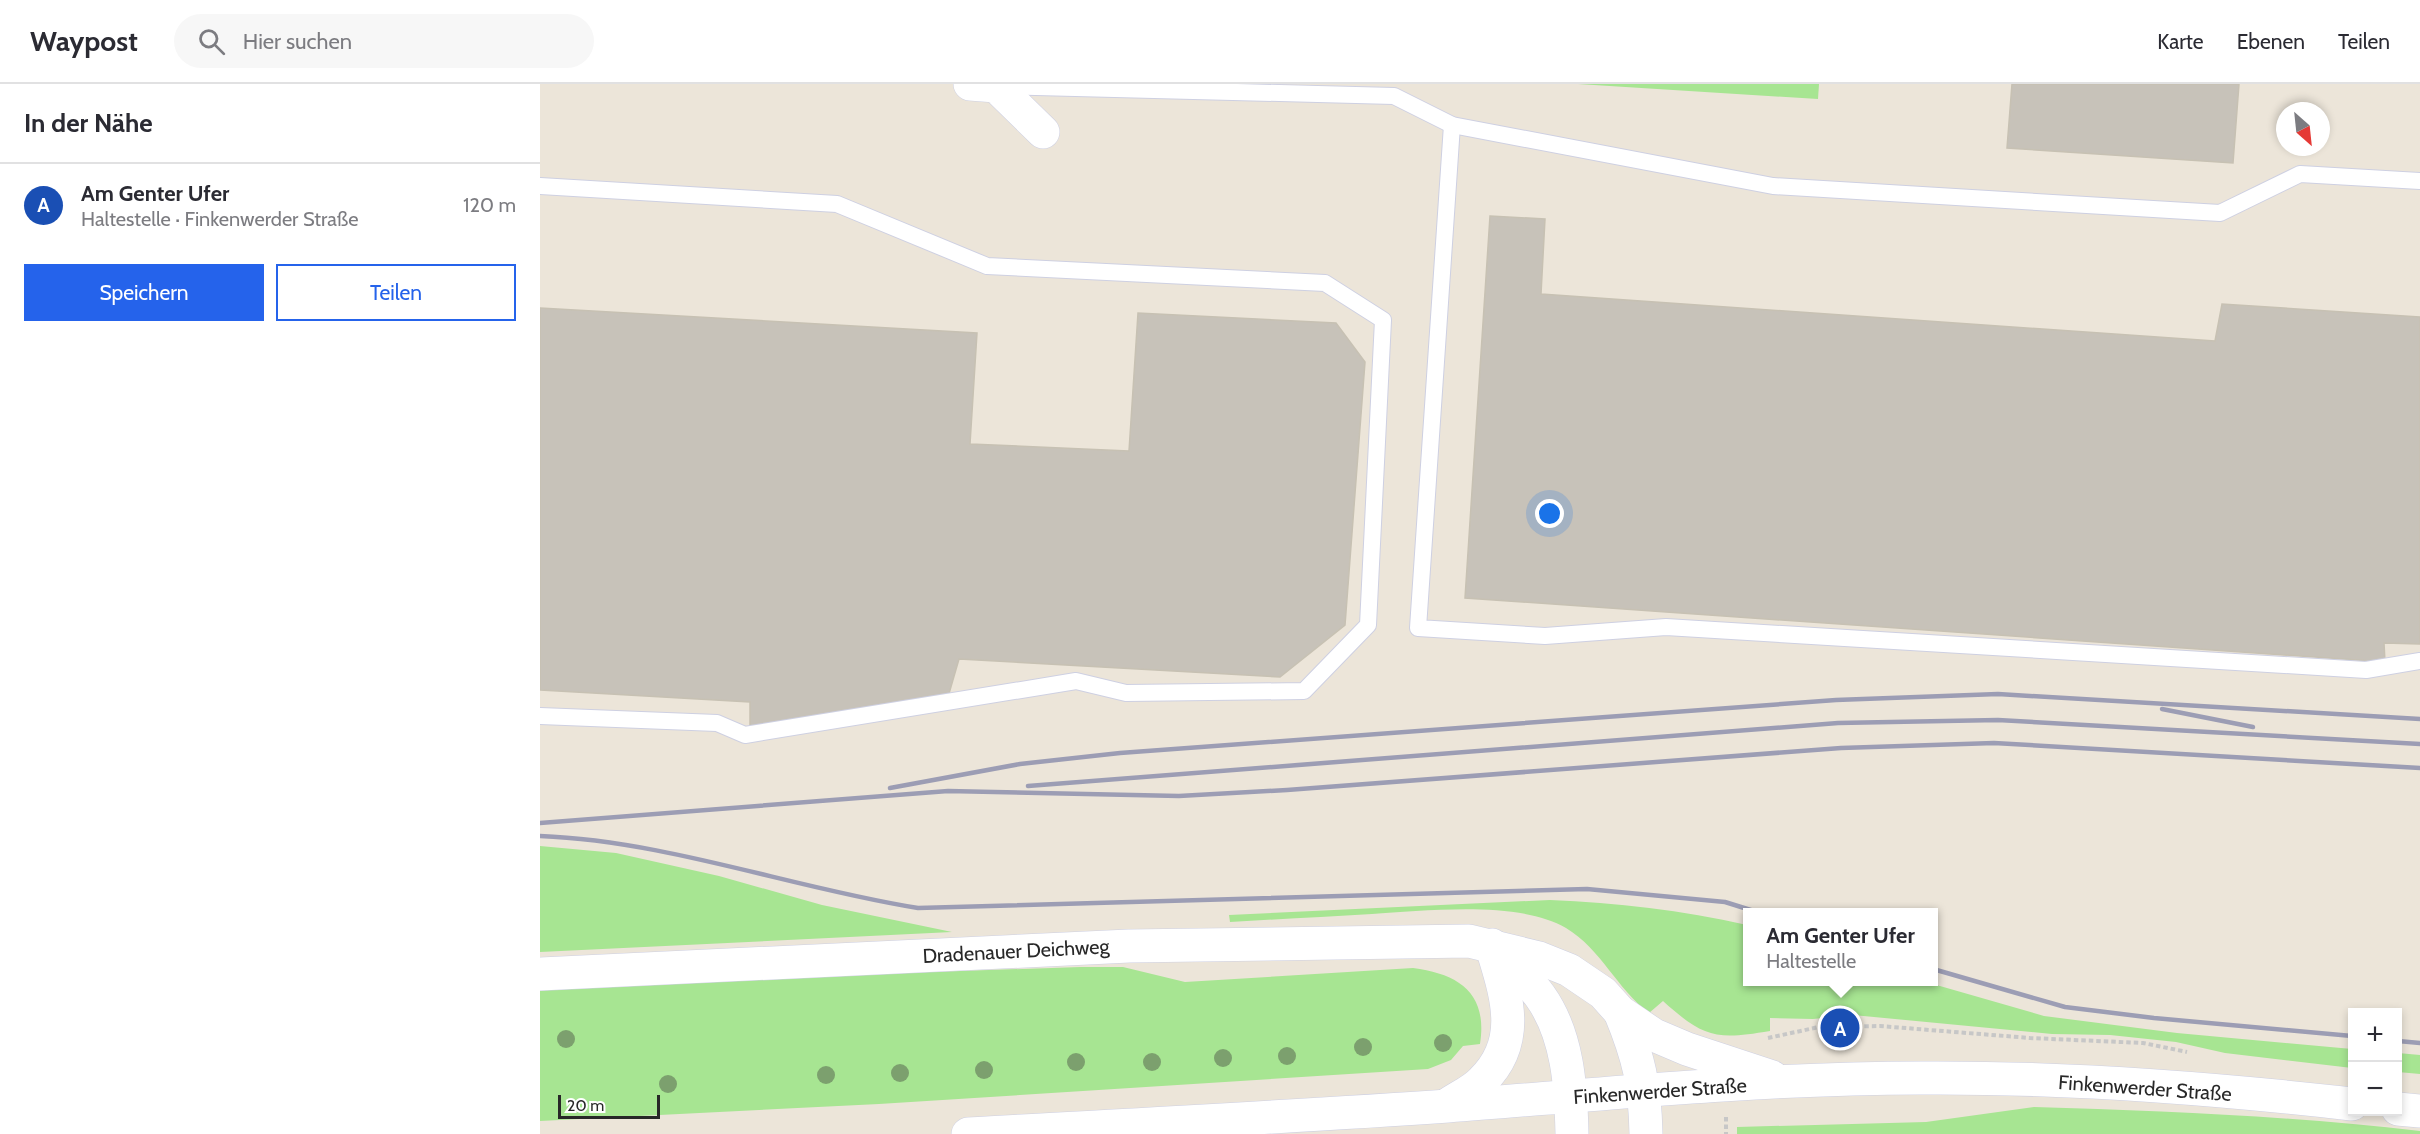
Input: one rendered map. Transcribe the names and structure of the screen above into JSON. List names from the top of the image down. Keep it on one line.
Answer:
{"streets":{"main road":["Dradenauer Deichweg","Finkenwerder Straße"]},"crossings":[["Dradenauer Deichweg","Finkenwerder Straße"]],"scale_bar":"20 m","north":"bottom right","page":{"header":"Waypost","search":"Hier suchen","nav":["Karte","Ebenen","Teilen"],"heading":"In der Nähe","list":[{"mark":"A","name":"Am Genter Ufer","note":"Haltestelle · Finkenwerder Straße","value":"120 m"}],"buttons":["Speichern","Teilen"],"popup":["Am Genter Ufer","Haltestelle"],"pins":"A","map_buttons":["+","−"],"scale":"20 m"}}
